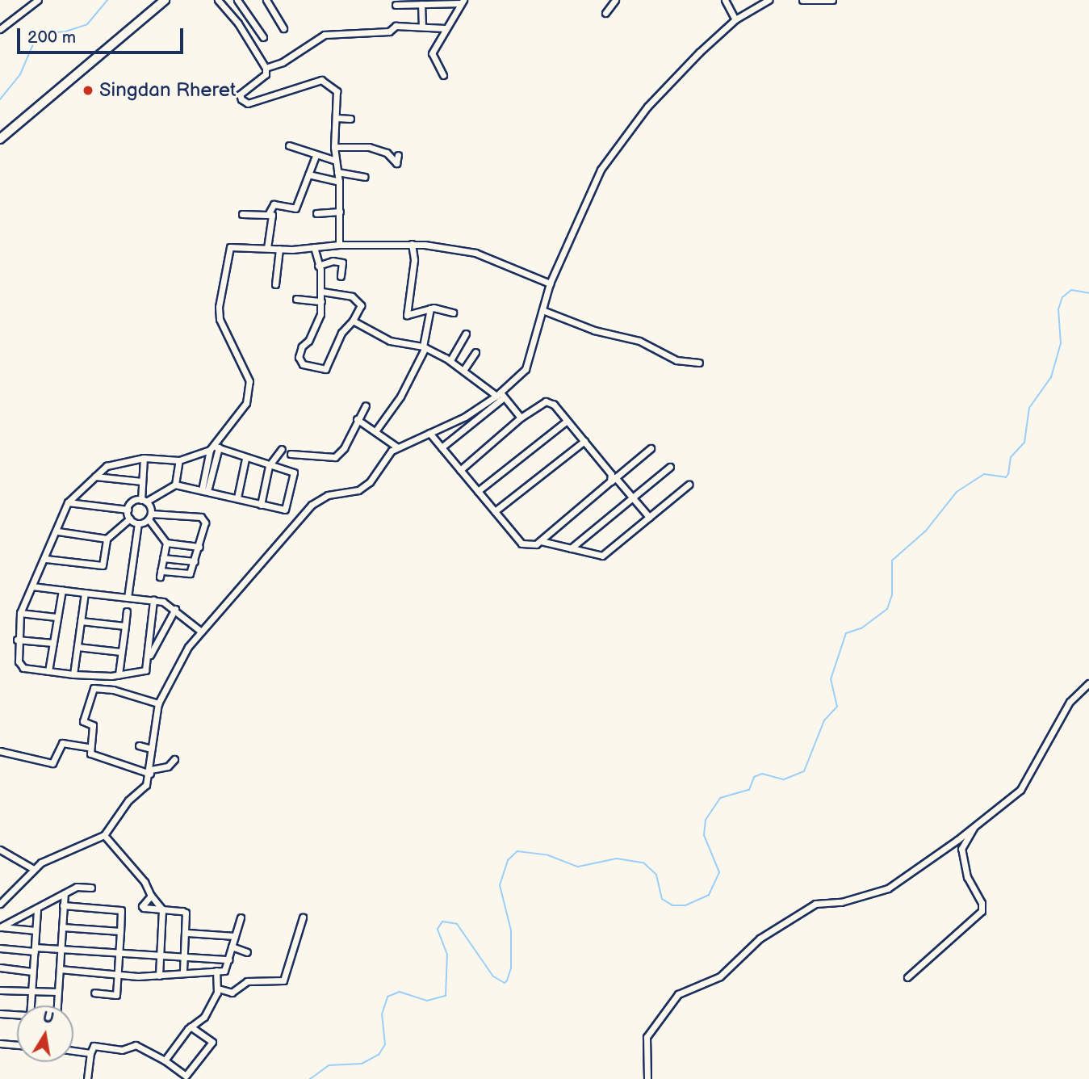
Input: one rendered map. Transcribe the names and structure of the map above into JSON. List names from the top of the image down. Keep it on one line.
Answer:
{"places":["Singdan Rheret"],"scale_bar":"200 m","north":"top"}
